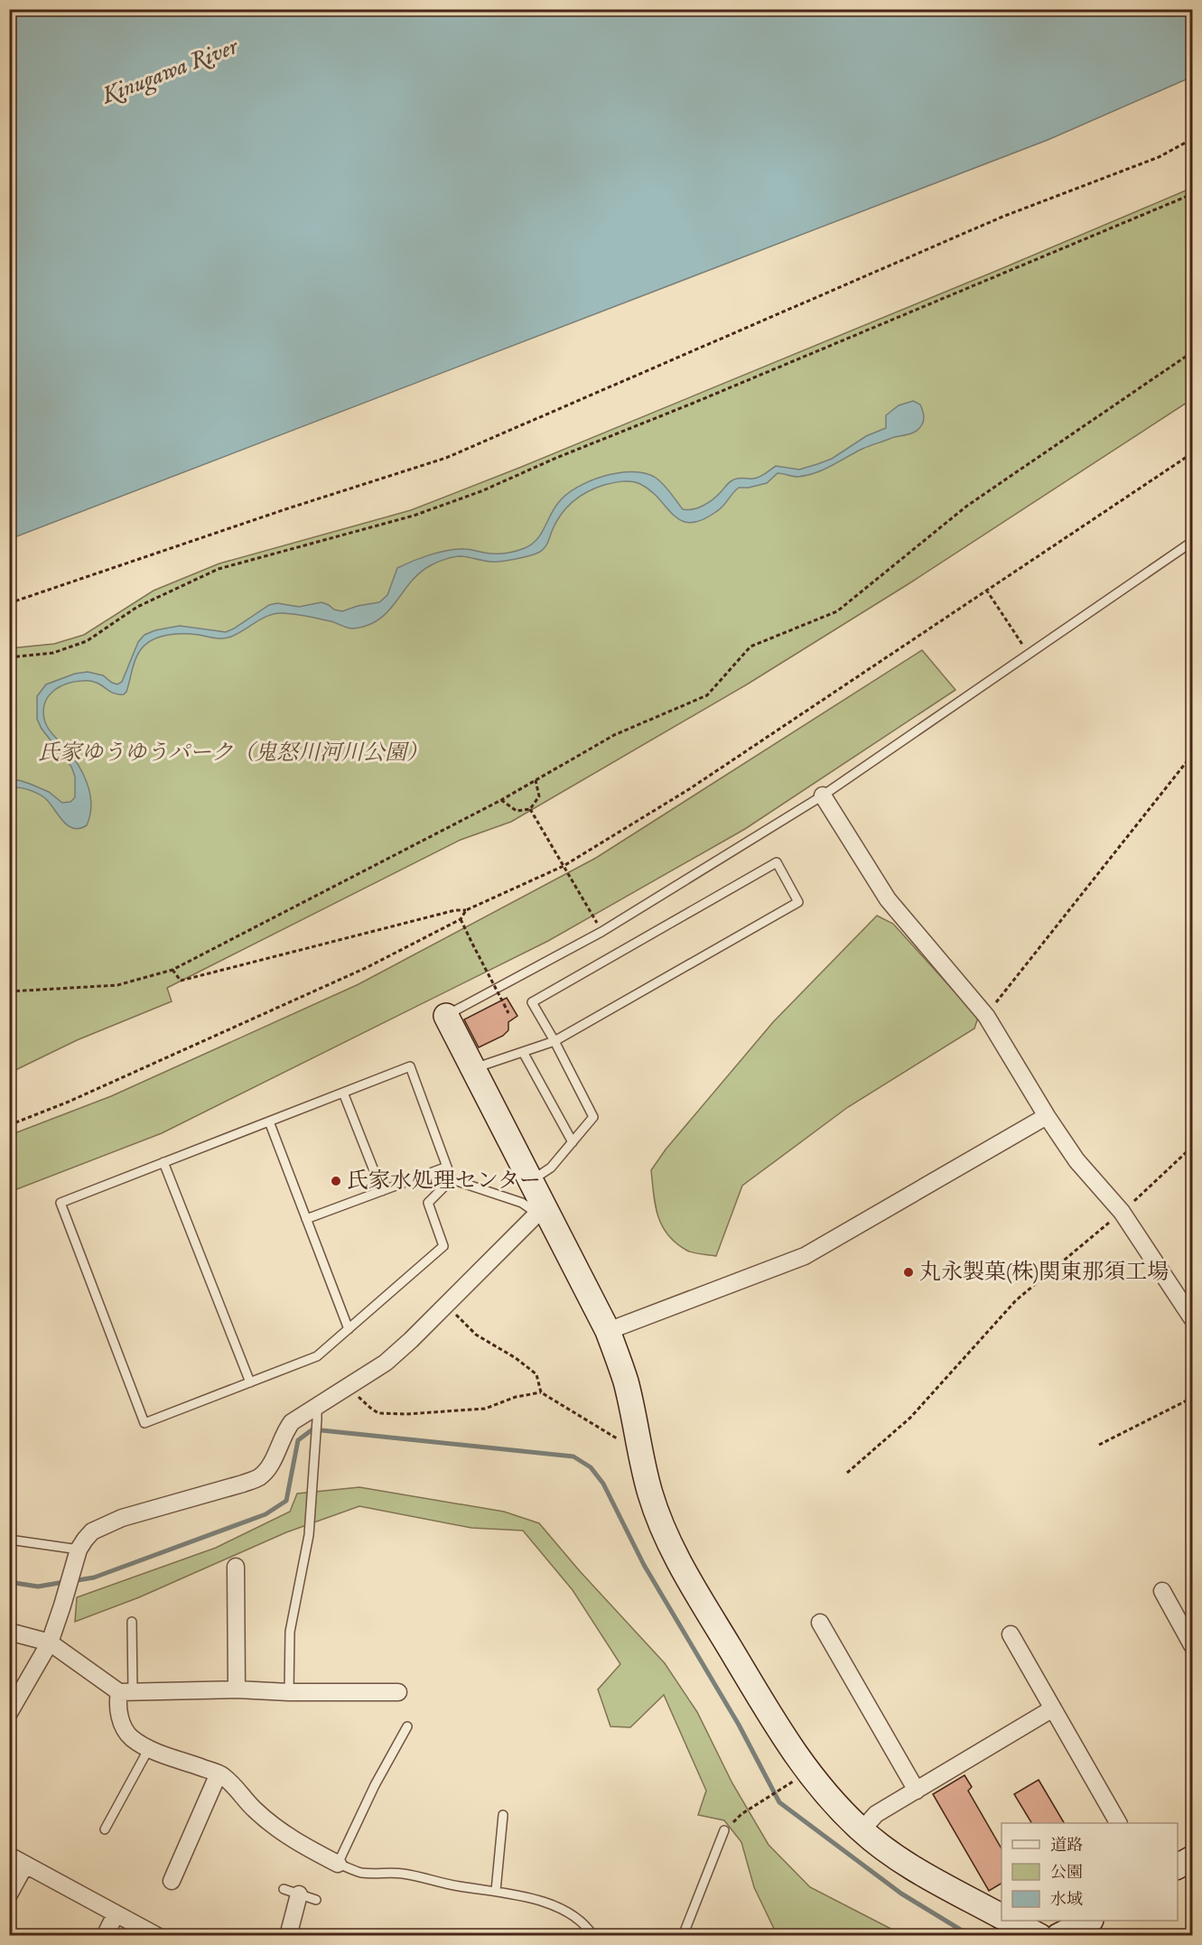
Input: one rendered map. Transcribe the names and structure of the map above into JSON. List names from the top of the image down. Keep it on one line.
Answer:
{"water":["Kinugawa River"],"parks":["氏家ゆうゆうパーク（鬼怒川河川公園）"],"places":["氏家水処理センター","丸永製菓(株)関東那須工場"],"legend":["道路","公園","水域"]}
